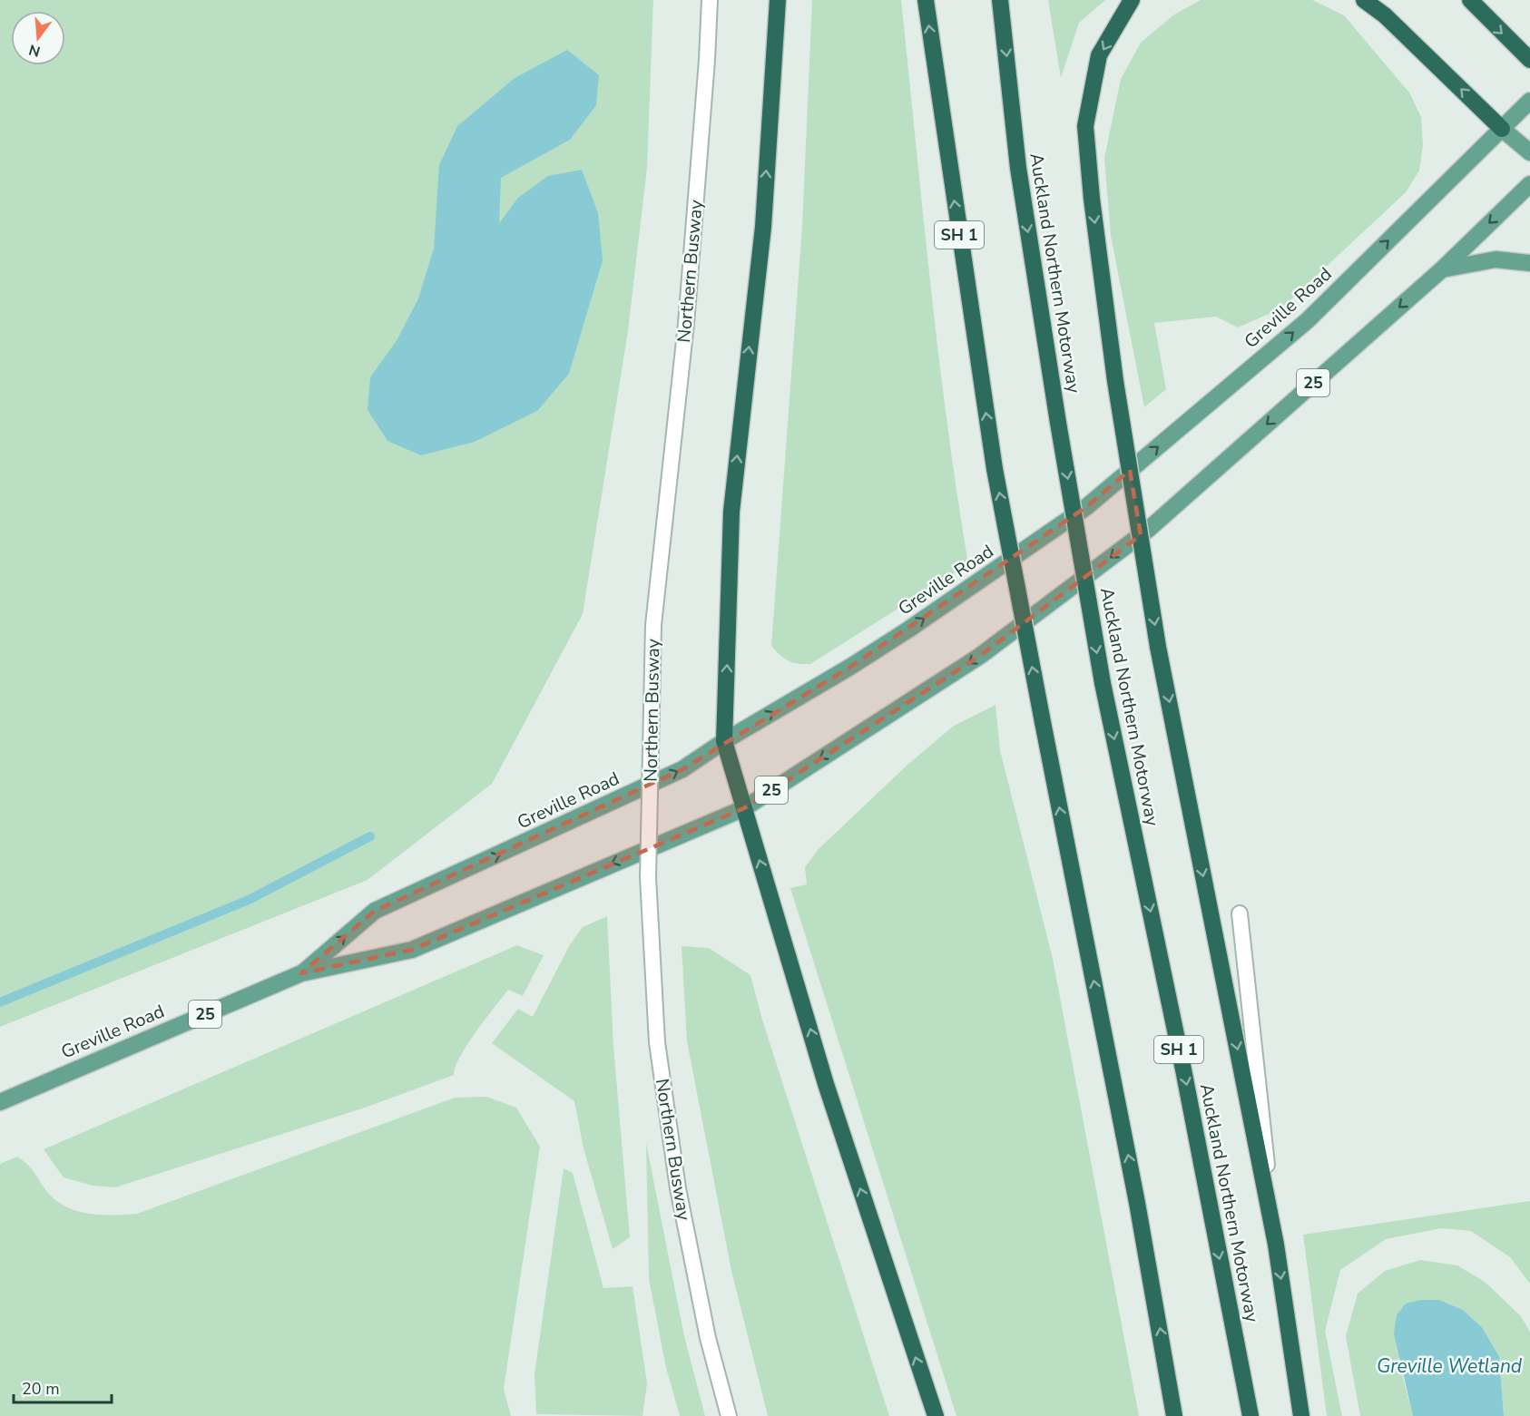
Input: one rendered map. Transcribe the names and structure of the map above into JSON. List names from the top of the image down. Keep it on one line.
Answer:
{"streets":{"highway":["SH 1","Auckland Northern Motorway"],"main road":["Greville Road","25"],"lane":["Northern Busway"]},"water":["Greville Wetland"],"scale_bar":"20 m","north":"bottom"}
